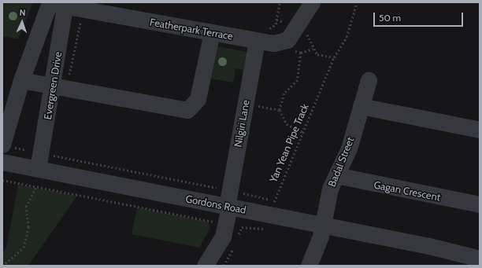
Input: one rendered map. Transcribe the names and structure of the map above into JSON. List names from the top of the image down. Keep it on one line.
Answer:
{"streets":{"street":["Featherpark Terrace","Evergreen Drive","Nilgiri Lane","Badal Street","Gagan Crescent","Gordons Road"],"path":["Yan Yean Pipe Track"]},"crossings":[["Featherpark Terrace","Evergreen Drive"],["Featherpark Terrace","Nilgiri Lane"],["Evergreen Drive","Gordons Road"],["Nilgiri Lane","Yan Yean Pipe Track"],["Nilgiri Lane","Gordons Road"],["Yan Yean Pipe Track","Gordons Road"],["Badal Street","Gagan Crescent"],["Badal Street","Gordons Road"]],"scale_bar":"50 m","north":"top"}
